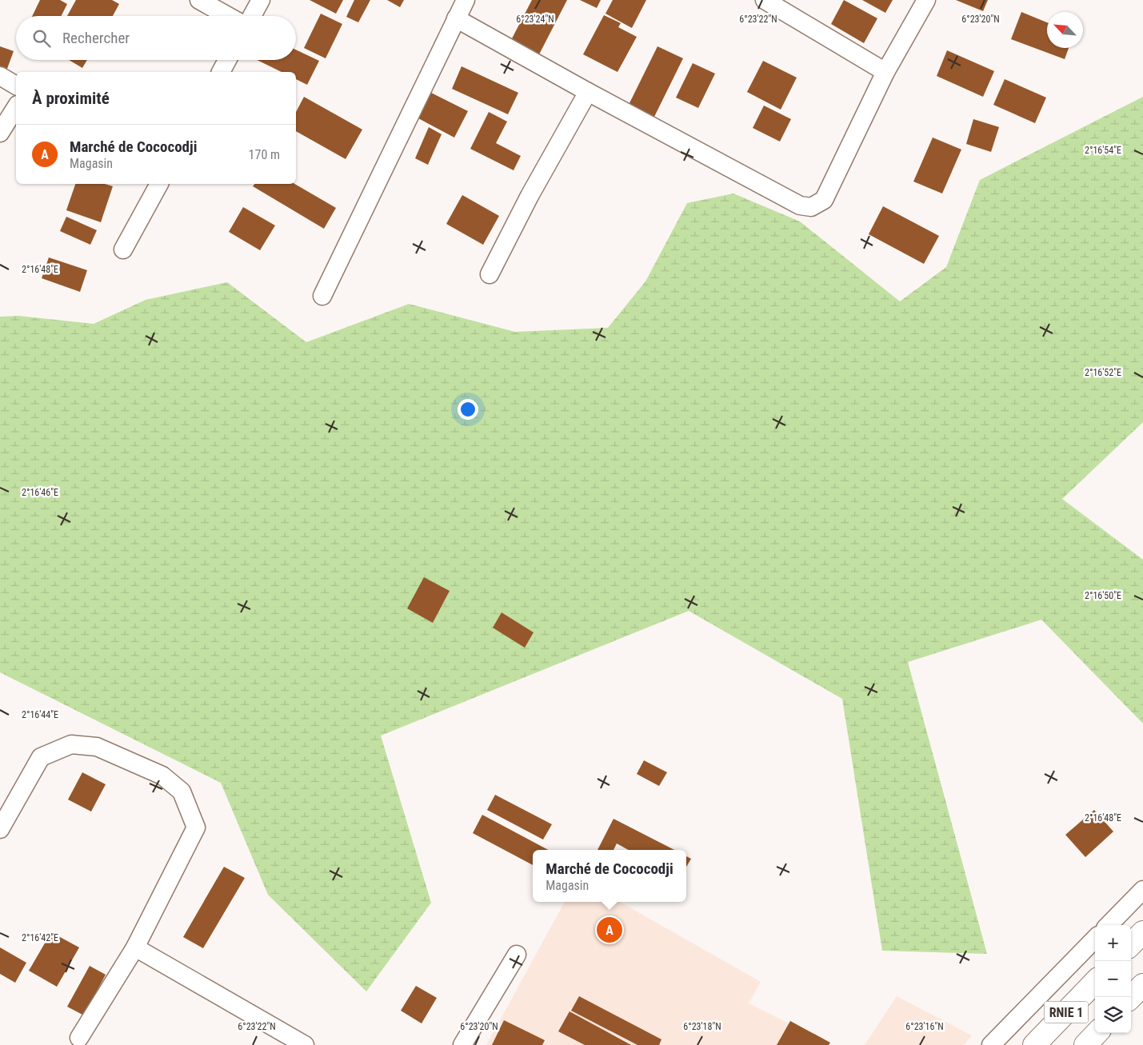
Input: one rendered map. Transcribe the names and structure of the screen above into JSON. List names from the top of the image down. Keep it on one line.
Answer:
{"streets":{"highway":["RNIE 1"]},"north":"top left","page":{"search":"Rechercher","heading":"À proximité","list":[{"mark":"A","name":"Marché de Cococodji","note":"Magasin","value":"170 m"}],"popup":["Marché de Cococodji","Magasin"],"pins":"A","map_buttons":["+","−"]},"coordinates":["6°23'24\"N","6°23'22\"N","6°23'20\"N","2°16'54\"E","2°16'48\"E","2°16'52\"E","2°16'46\"E","2°16'50\"E","2°16'44\"E","2°16'42\"E","6°23'18\"N","6°23'16\"N"]}
